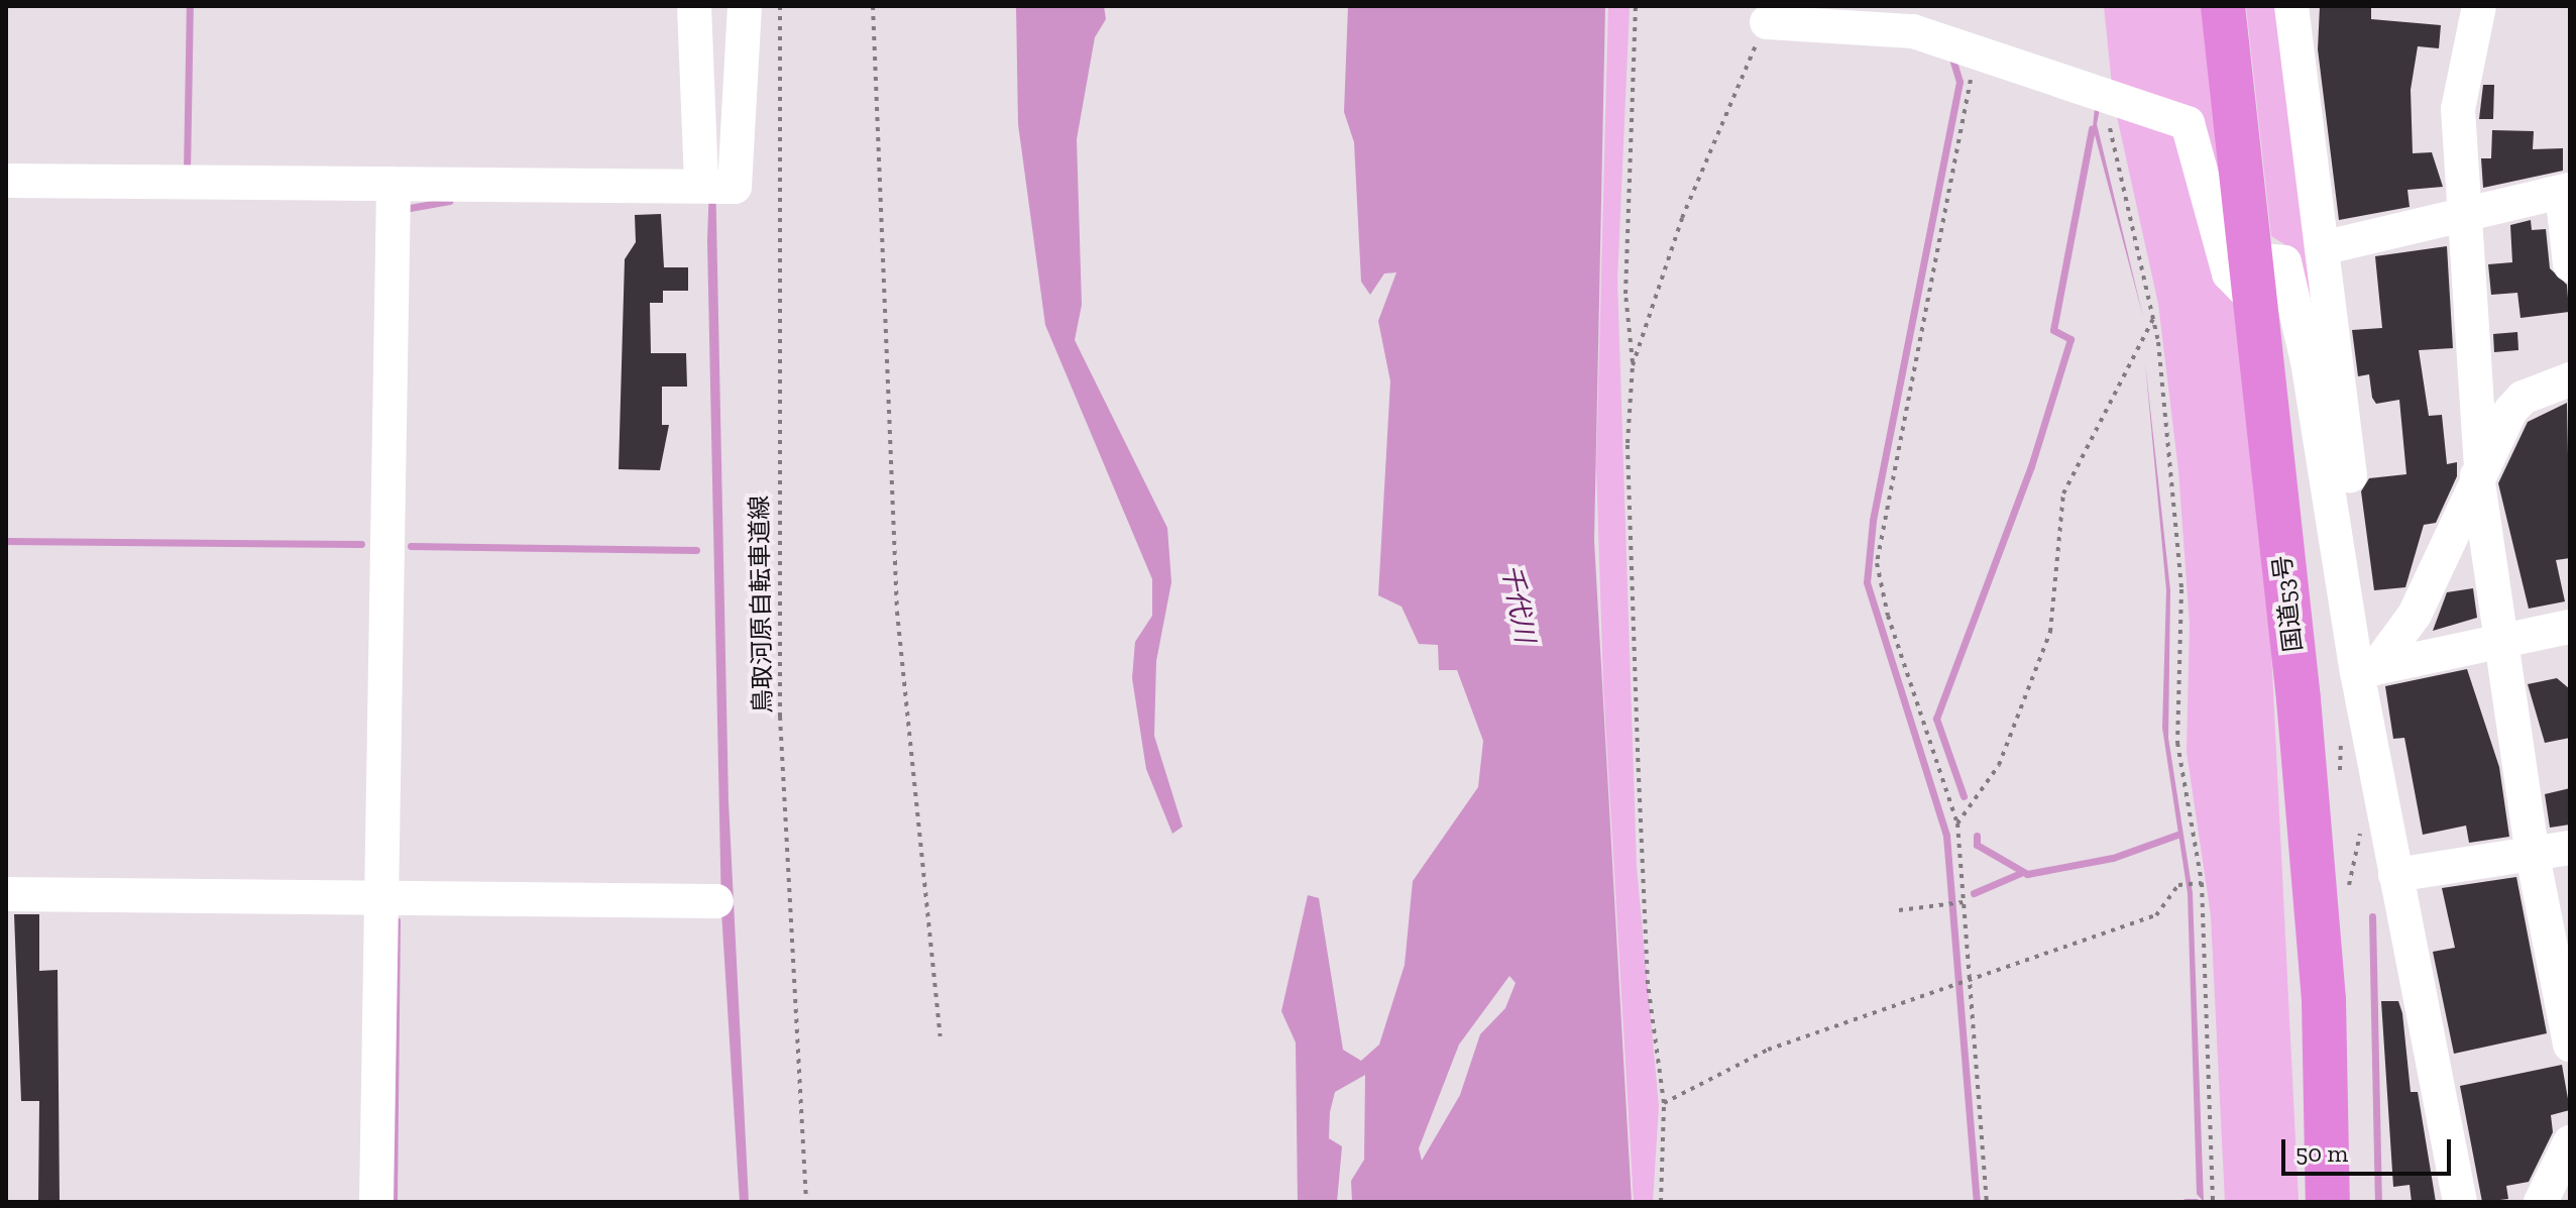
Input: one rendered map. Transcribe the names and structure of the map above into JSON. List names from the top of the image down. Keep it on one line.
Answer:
{"streets":{"highway":["国道53号"],"path":["鳥取河原自転車道線"]},"water":["千代川"],"scale_bar":"50 m"}
